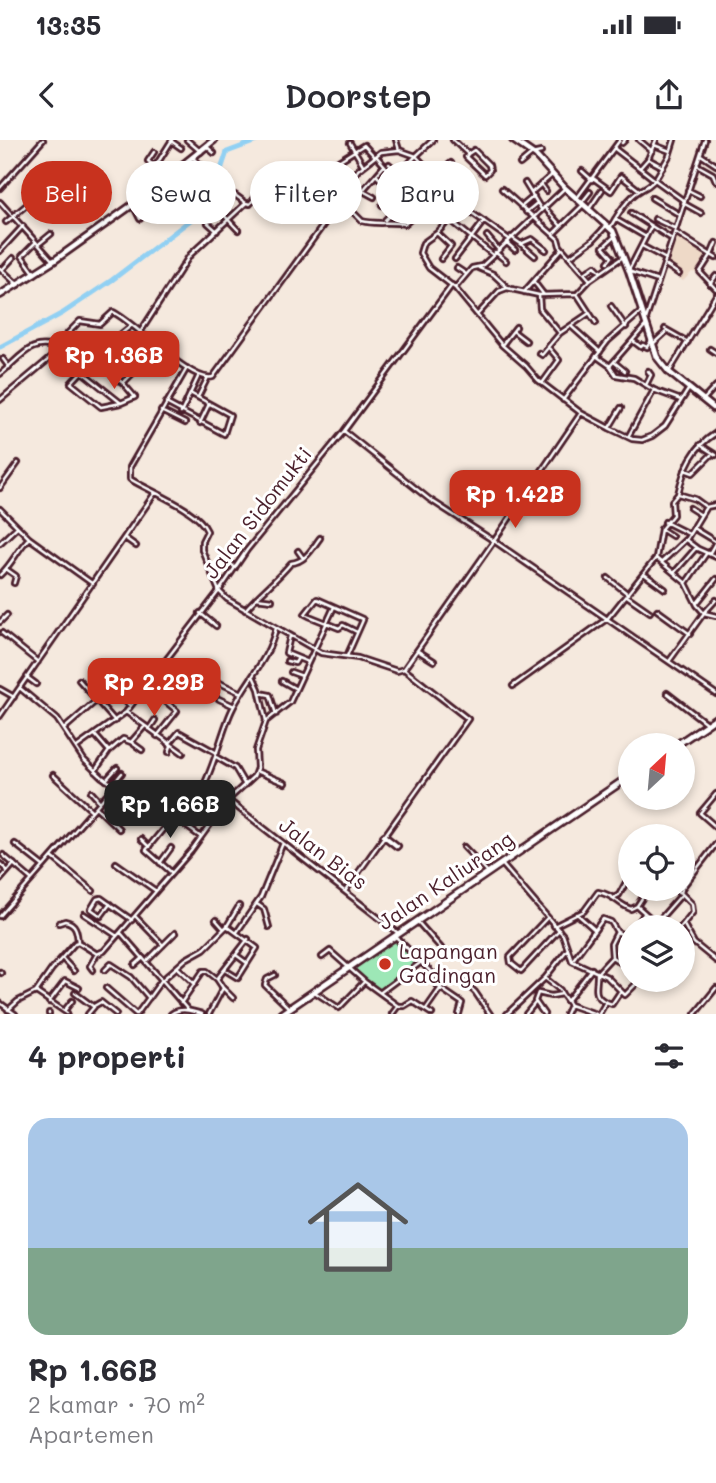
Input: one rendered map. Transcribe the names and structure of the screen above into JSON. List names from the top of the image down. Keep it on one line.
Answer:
{"streets":{"main road":["Jalan Kaliurang"],"street":["Jalan Sidomukti","Jalan Bias"]},"crossings":[["Jalan Bias","Jalan Kaliurang"]],"places":["Lapangan Gadingan"],"north":"top right","page":{"status":"13:35","header":"Doorstep","chip":["Beli","Sewa","Filter","Baru"],"price":["Rp 1.36B","Rp 1.42B","Rp 2.29B","Rp 1.66B"],"heading":"4 properti","list":[{"name":"Rp 1.66B","note":"2 kamar · 70 m² · Apartemen"}]}}
